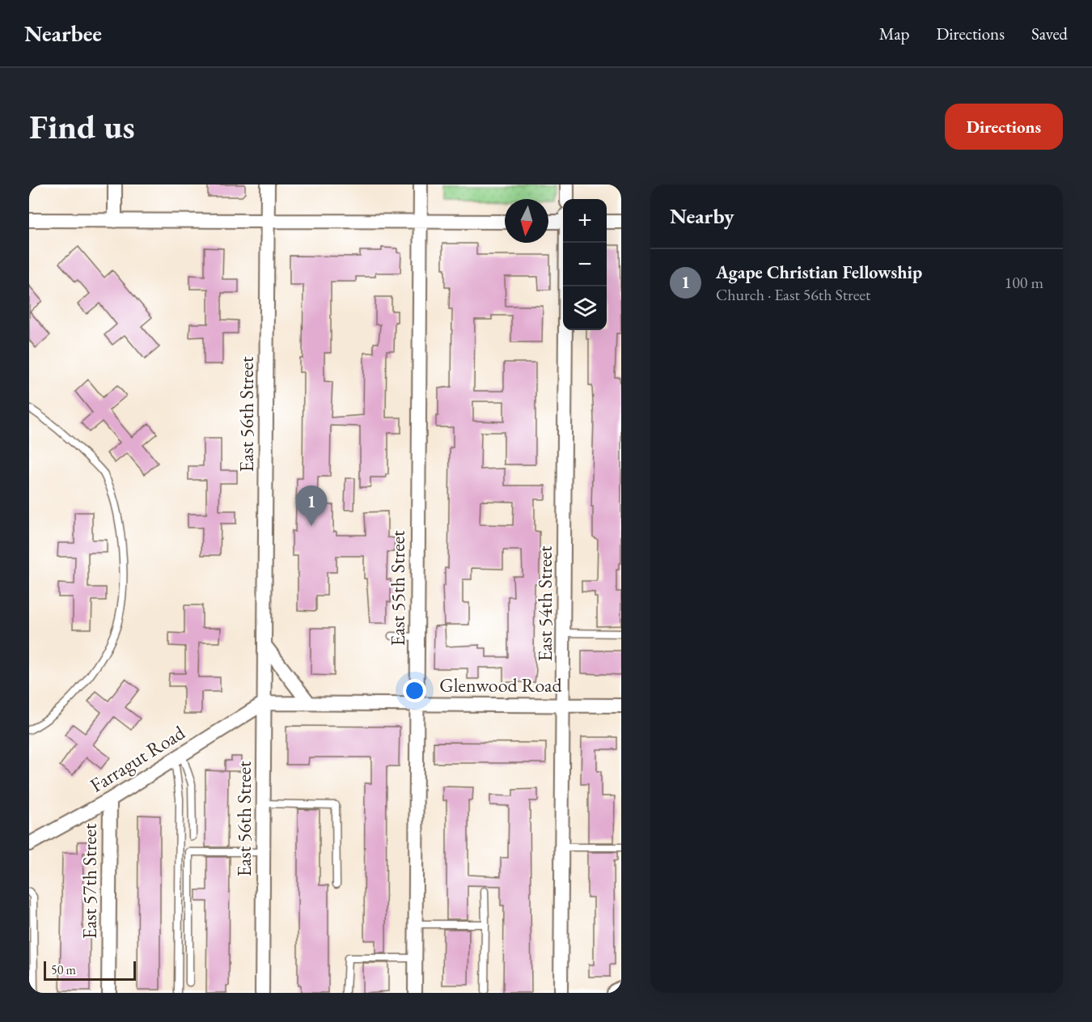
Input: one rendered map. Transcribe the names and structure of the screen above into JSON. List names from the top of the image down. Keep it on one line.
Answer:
{"streets":{"street":["East 56th Street","East 55th Street","East 54th Street","Glenwood Road","Farragut Road","East 57th Street"]},"crossings":[["East 56th Street","Glenwood Road"],["East 56th Street","Farragut Road"],["East 55th Street","Glenwood Road"],["East 54th Street","Glenwood Road"],["Glenwood Road","Farragut Road"],["Farragut Road","East 57th Street"]],"scale_bar":"50 m","north":"bottom","page":{"header":"Nearbee","nav":["Map","Directions","Saved"],"buttons":"Directions","title":"Find us","heading":"Nearby","map_buttons":["+","−"],"list":[{"mark":"1","name":"Agape Christian Fellowship","note":"Church · East 56th Street","value":"100 m"}],"pins":"1","scale":"50 m"}}
